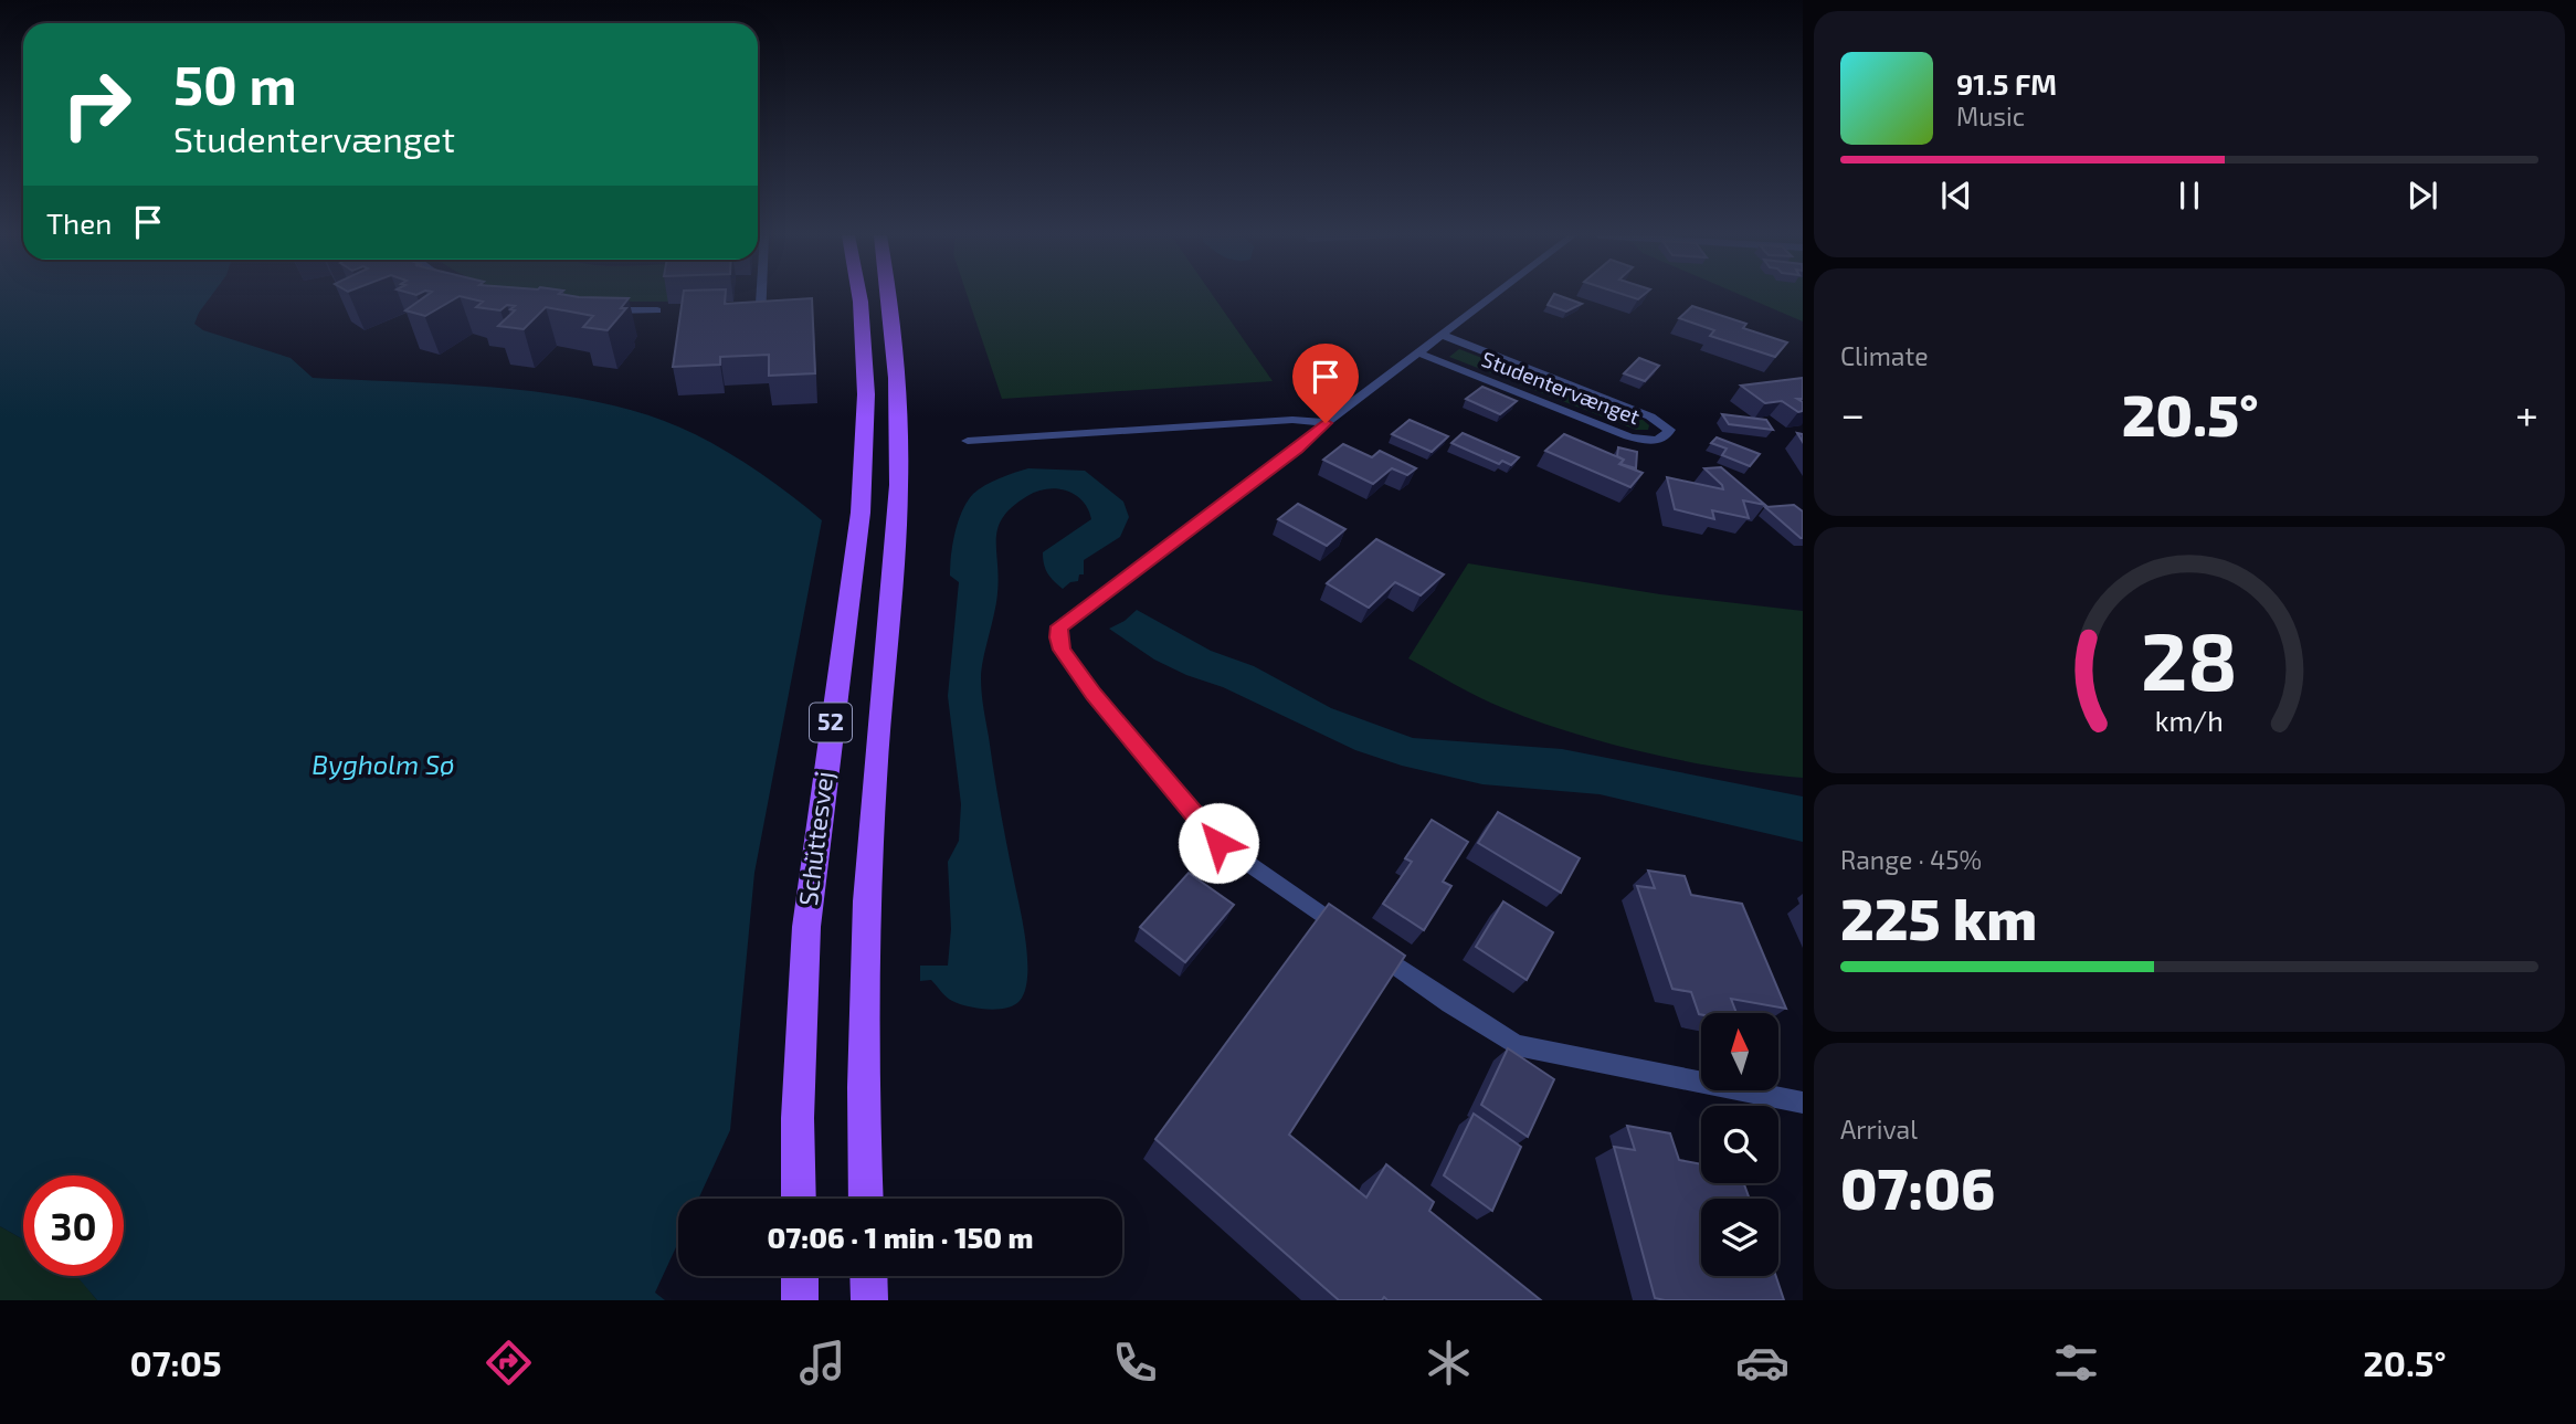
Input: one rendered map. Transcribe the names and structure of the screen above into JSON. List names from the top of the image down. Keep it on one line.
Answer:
{"streets":{"main road":["52","Schüttesvej"],"street":["Studentervænget"]},"water":["Bygholm Sø"],"north":"top","page":{"turn":["50 m","Studentervænget"],"song":["91.5 FM","Music"],"then":"Then","tile":["Climate",["Range · 45%","225 km"],["Arrival","07:06"]],"heat":["−","20.5°","+"],"limit":"30","trip":"07:06 · 1 min · 150 m","tabs":["07:05","20.5°"],"gauge":["28","km/h"]}}
